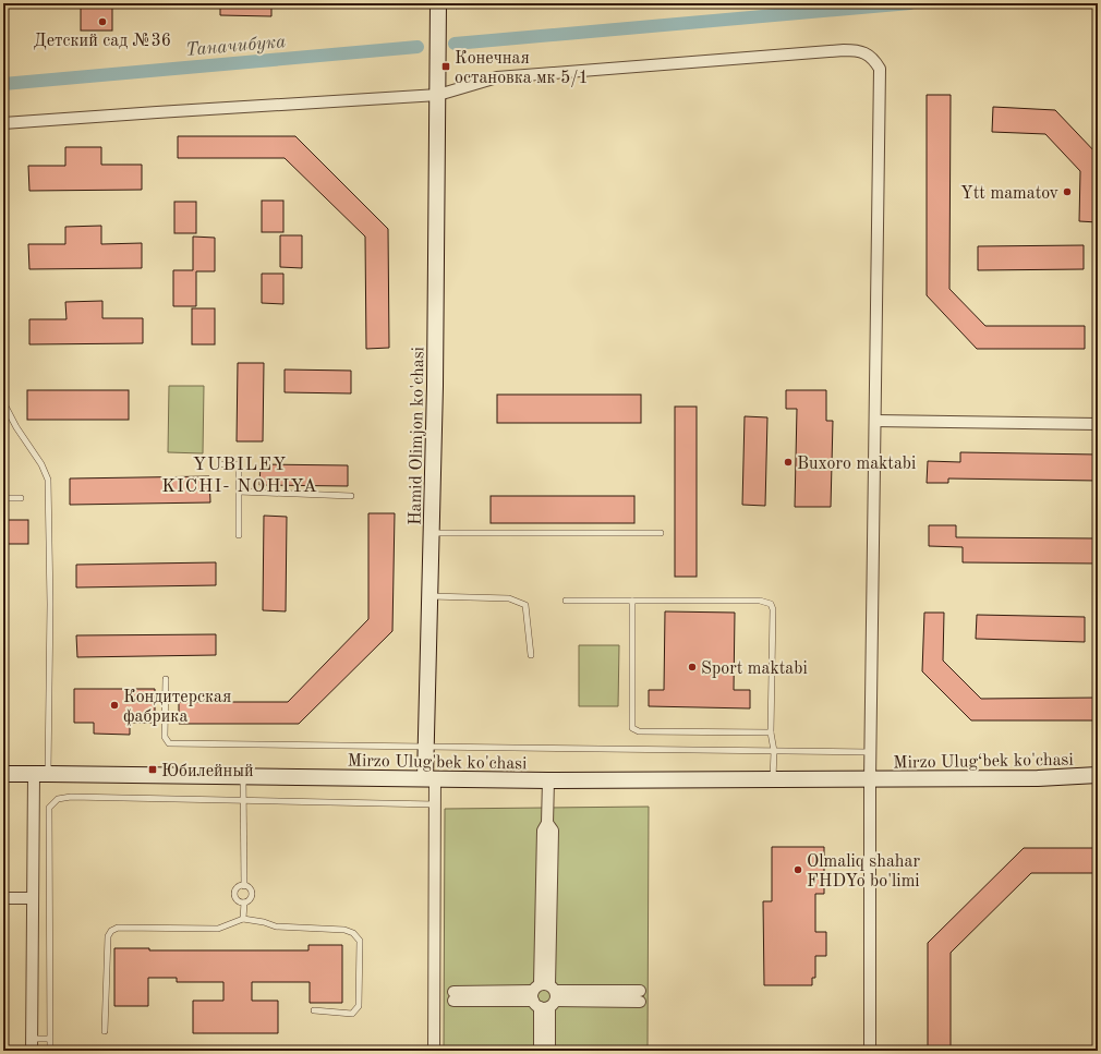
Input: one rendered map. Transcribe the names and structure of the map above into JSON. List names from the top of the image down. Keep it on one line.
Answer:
{"streets":{"main road":["Hamid Olimjon ko'chasi","Mirzo Ulug‘bek ko'chasi","Mirzo Ulug'bek ko'chasi"]},"crossings":[["Hamid Olimjon ko'chasi","Mirzo Ulug'bek ko'chasi"],["Mirzo Ulug‘bek ko'chasi","Mirzo Ulug'bek ko'chasi"]],"districts":["YUBILEY KICHI- NOHIYA"],"water":["Таначибука"],"places":{"other":["Детский сад №36","Ytt mamatov","Buxoro maktabi","Sport maktabi","Кондитерская фабрика","Olmaliq shahar FHDYo bo'limi"],"transit":["Конечная остановка мк 5/1","Юбилейный"]}}
